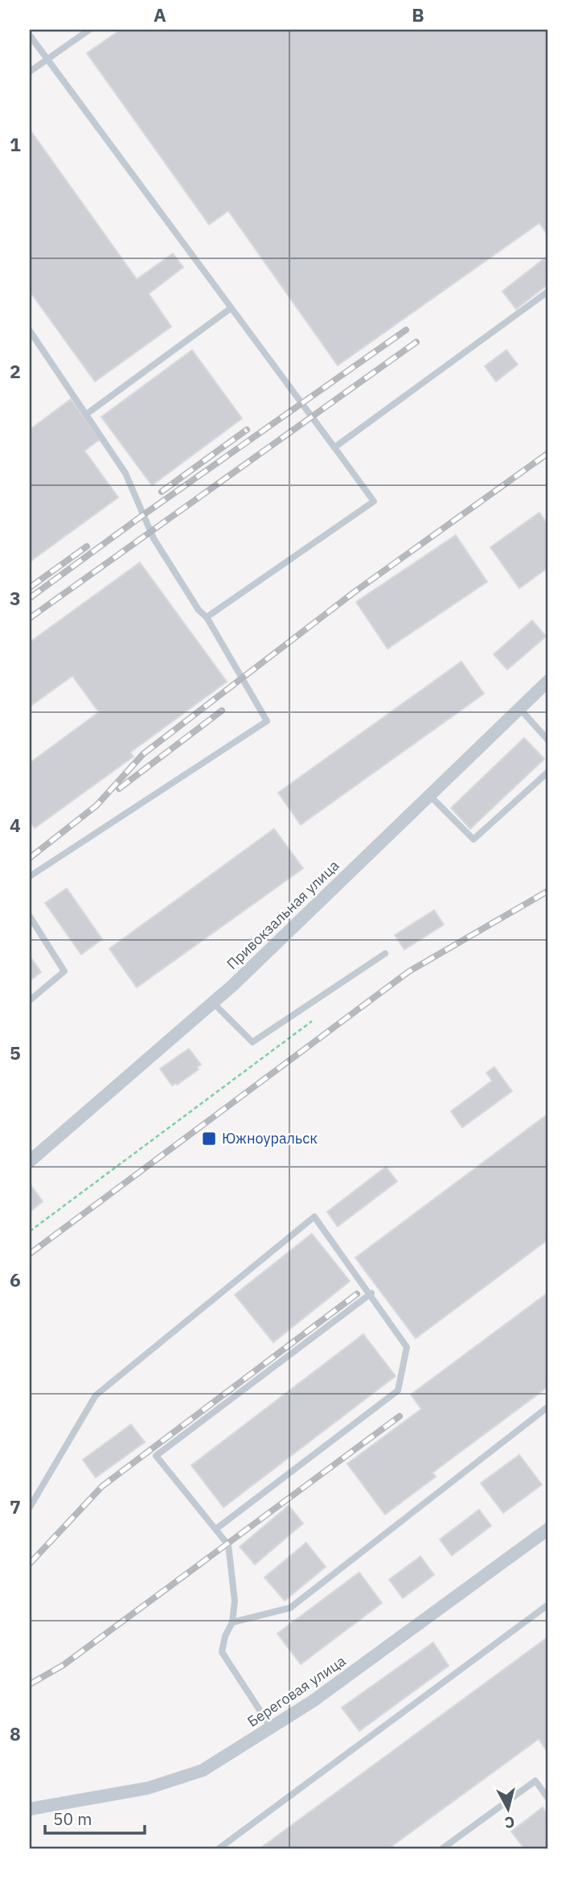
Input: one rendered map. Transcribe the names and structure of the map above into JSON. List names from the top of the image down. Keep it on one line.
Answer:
{"streets":{"street":["Привокзальная улица","Береговая улица"]},"places":{"transit":["Южноуральск"]},"scale_bar":"50 m","north":"bottom","grid":{"columns":["A","B"],"rows":["1","2","3","4","5","6","7","8"]}}
